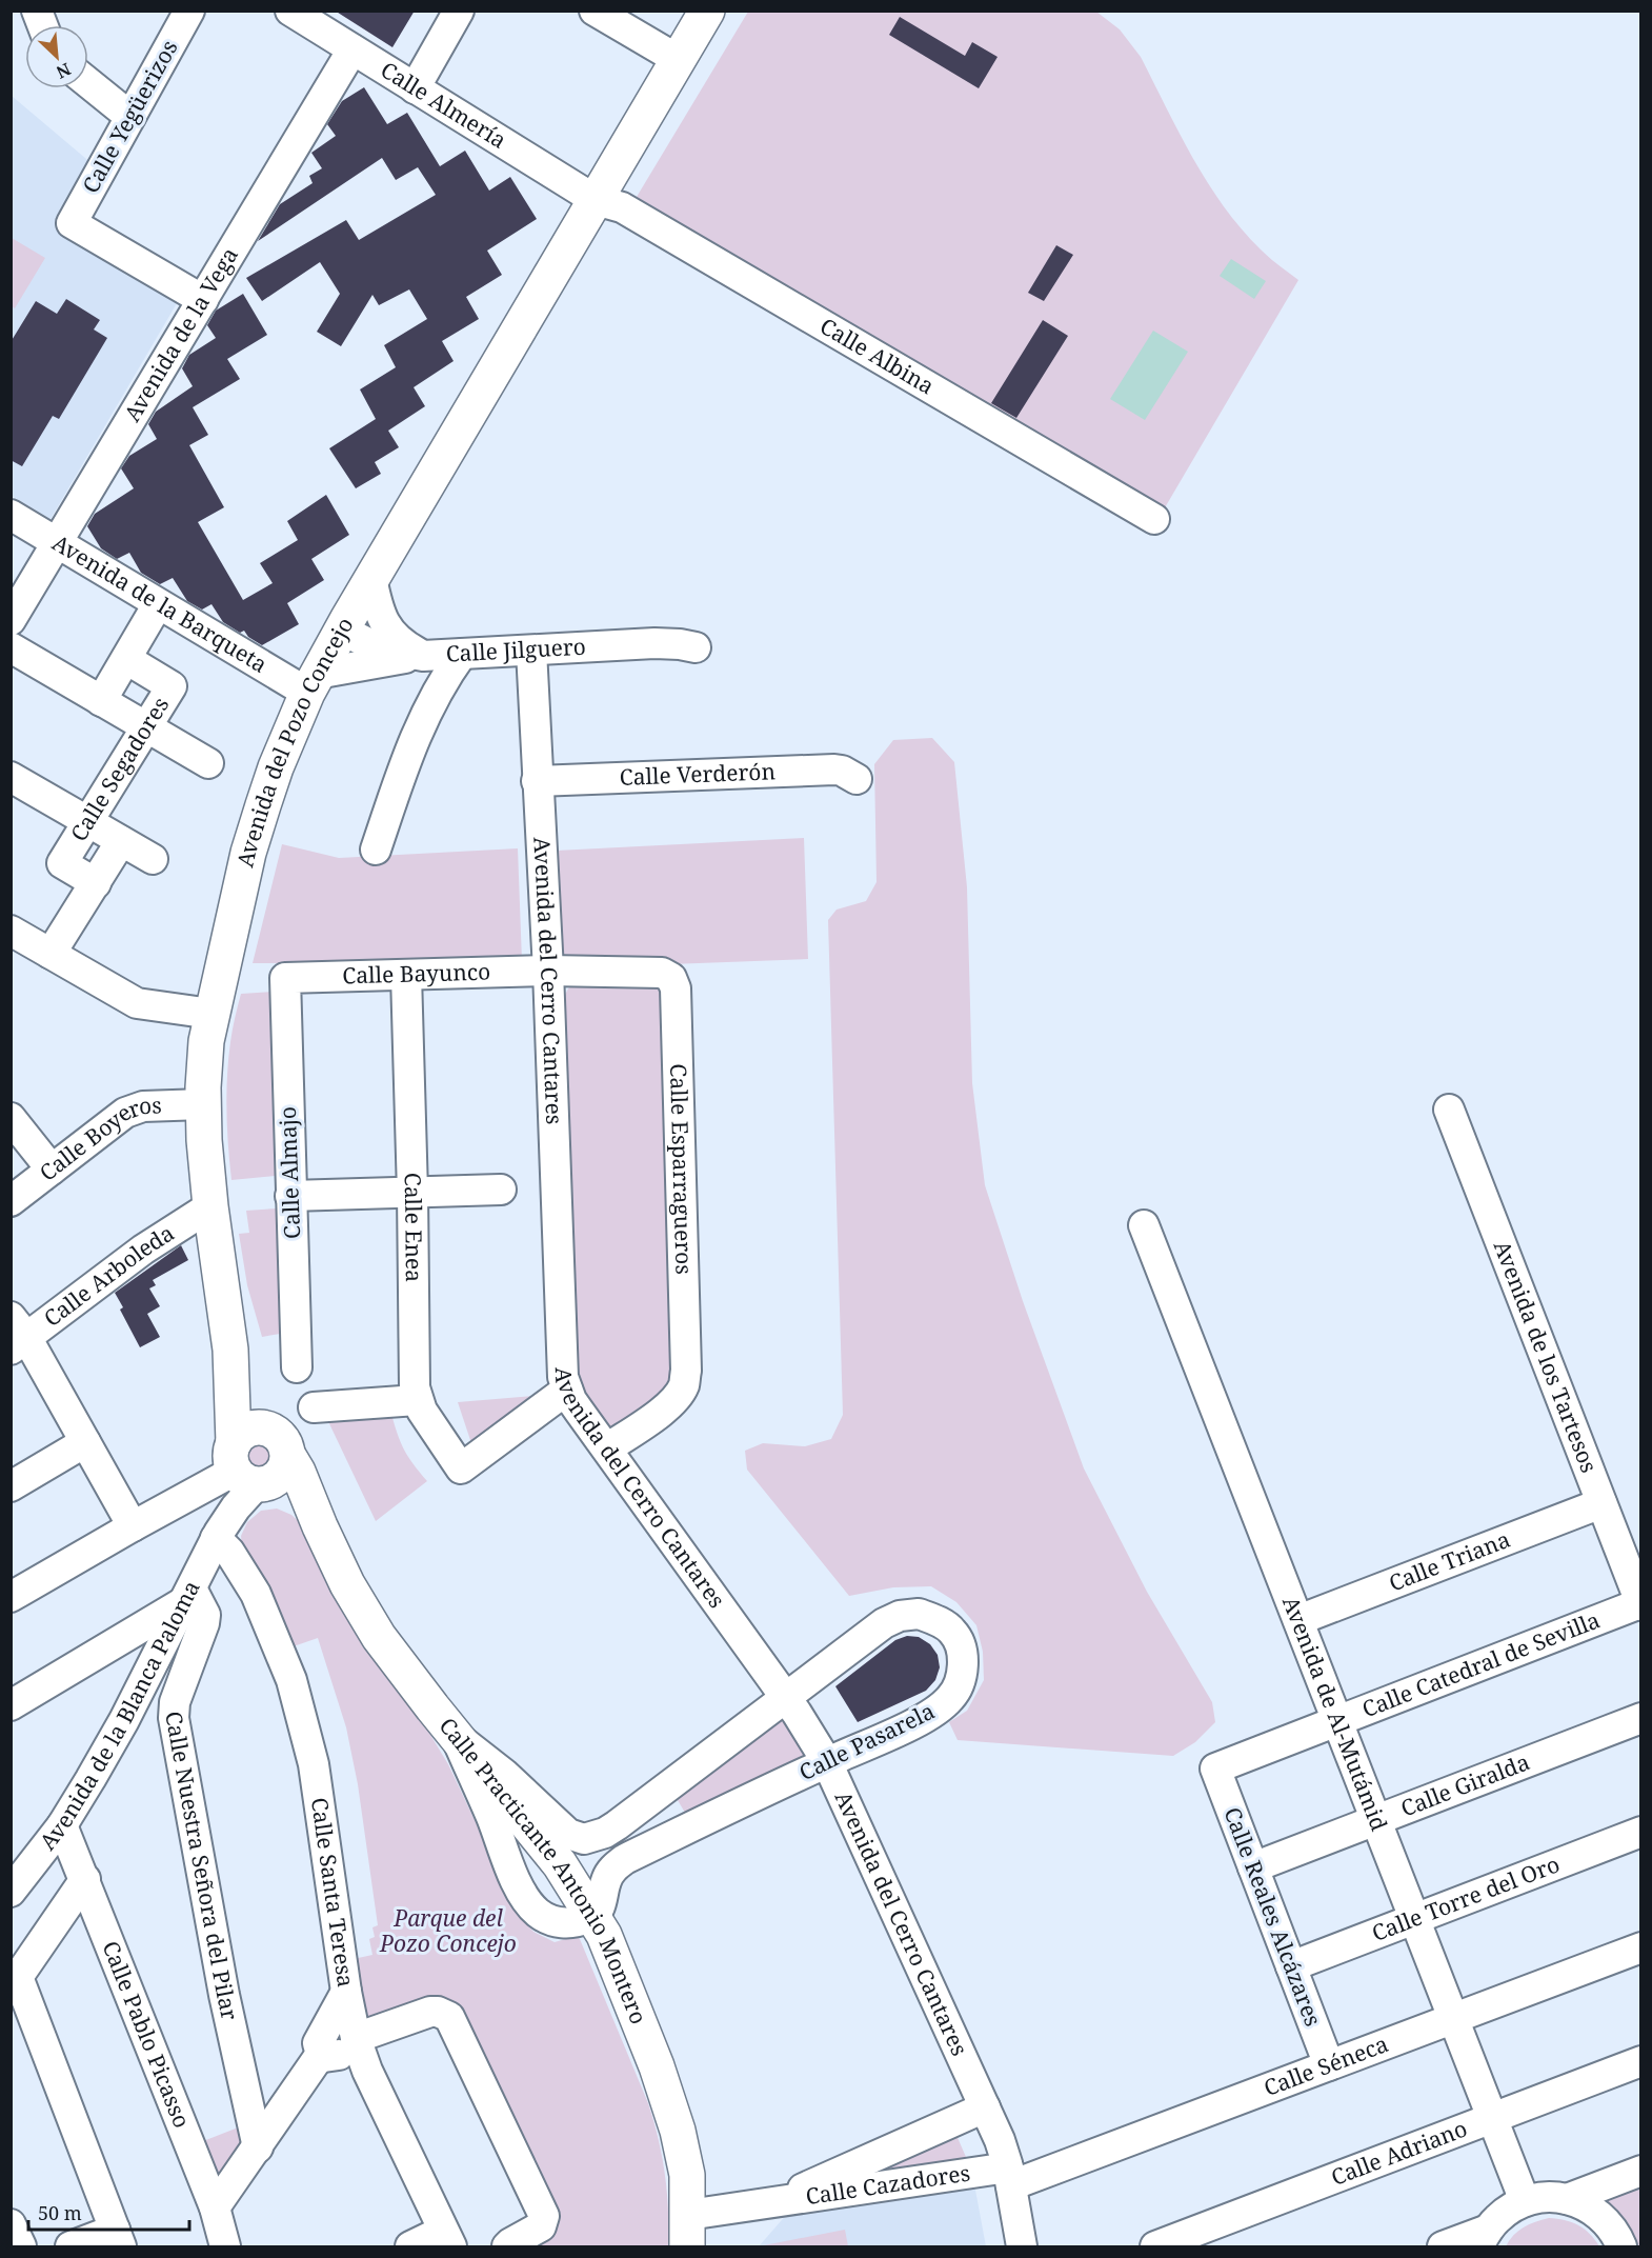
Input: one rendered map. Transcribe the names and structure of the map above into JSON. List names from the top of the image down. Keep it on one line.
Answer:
{"streets":{"main road":["Avenida del Pozo Concejo","Calle Practicante Antonio Montero"],"street":["Calle Almería","Calle Yegüerizos","Avenida de la Vega","Calle Albina","Avenida de la Barqueta","Calle Jilguero","Calle Segadores","Calle Verderón","Calle Bayunco","Avenida del Cerro Cantares","Calle Boyeros","Calle Esparragueros","Calle Almajo","Calle Enea","Calle Arboleda","Avenida de los Tartesos","Calle Triana","Calle Catedral de Sevilla","Avenida de Al-Mutámid","Avenida de la Blanca Paloma","Calle Pasarela","Calle Giralda","Calle Nuestra Señora del Pilar","Calle Santa Teresa","Calle Torre del Oro","Calle Reales Alcázares","Calle Pablo Picasso","Calle Séneca","Calle Adriano","Calle Cazadores"]},"crossings":[["Calle Almería","Avenida de la Vega"],["Calle Almería","Calle Albina"],["Calle Almería","Avenida del Pozo Concejo"],["Calle Yegüerizos","Avenida de la Vega"],["Avenida de la Vega","Avenida de la Barqueta"],["Calle Albina","Avenida del Pozo Concejo"],["Avenida de la Barqueta","Avenida del Pozo Concejo"],["Calle Jilguero","Avenida del Pozo Concejo"],["Calle Jilguero","Avenida del Cerro Cantares"],["Avenida del Pozo Concejo","Calle Boyeros"],["Avenida del Pozo Concejo","Calle Arboleda"],["Avenida del Pozo Concejo","Avenida de la Blanca Paloma"],["Avenida del Pozo Concejo","Calle Practicante Antonio Montero"],["Calle Verderón","Avenida del Cerro Cantares"],["Calle Bayunco","Avenida del Cerro Cantares"],["Calle Bayunco","Calle Esparragueros"],["Calle Bayunco","Calle Almajo"],["Calle Bayunco","Calle Enea"],["Avenida del Cerro Cantares","Calle Esparragueros"],["Avenida del Cerro Cantares","Calle Enea"],["Avenida del Cerro Cantares","Calle Pasarela"],["Avenida del Cerro Cantares","Calle Séneca"],["Avenida del Cerro Cantares","Calle Cazadores"],["Avenida de los Tartesos","Calle Triana"],["Avenida de los Tartesos","Calle Catedral de Sevilla"],["Calle Triana","Avenida de Al-Mutámid"],["Calle Catedral de Sevilla","Avenida de Al-Mutámid"],["Calle Catedral de Sevilla","Calle Reales Alcázares"],["Avenida de Al-Mutámid","Calle Giralda"],["Avenida de Al-Mutámid","Calle Torre del Oro"],["Avenida de Al-Mutámid","Calle Séneca"],["Avenida de Al-Mutámid","Calle Adriano"],["Avenida de la Blanca Paloma","Calle Nuestra Señora del Pilar"],["Avenida de la Blanca Paloma","Calle Practicante Antonio Montero"],["Avenida de la Blanca Paloma","Calle Santa Teresa"],["Avenida de la Blanca Paloma","Calle Pablo Picasso"],["Calle Pasarela","Calle Practicante Antonio Montero"],["Calle Giralda","Calle Reales Alcázares"],["Calle Practicante Antonio Montero","Calle Cazadores"],["Calle Torre del Oro","Calle Reales Alcázares"],["Calle Reales Alcázares","Calle Séneca"],["Calle Séneca","Calle Cazadores"]],"parks":["Parque del Pozo Concejo"],"scale_bar":"50 m","north":"bottom right"}
